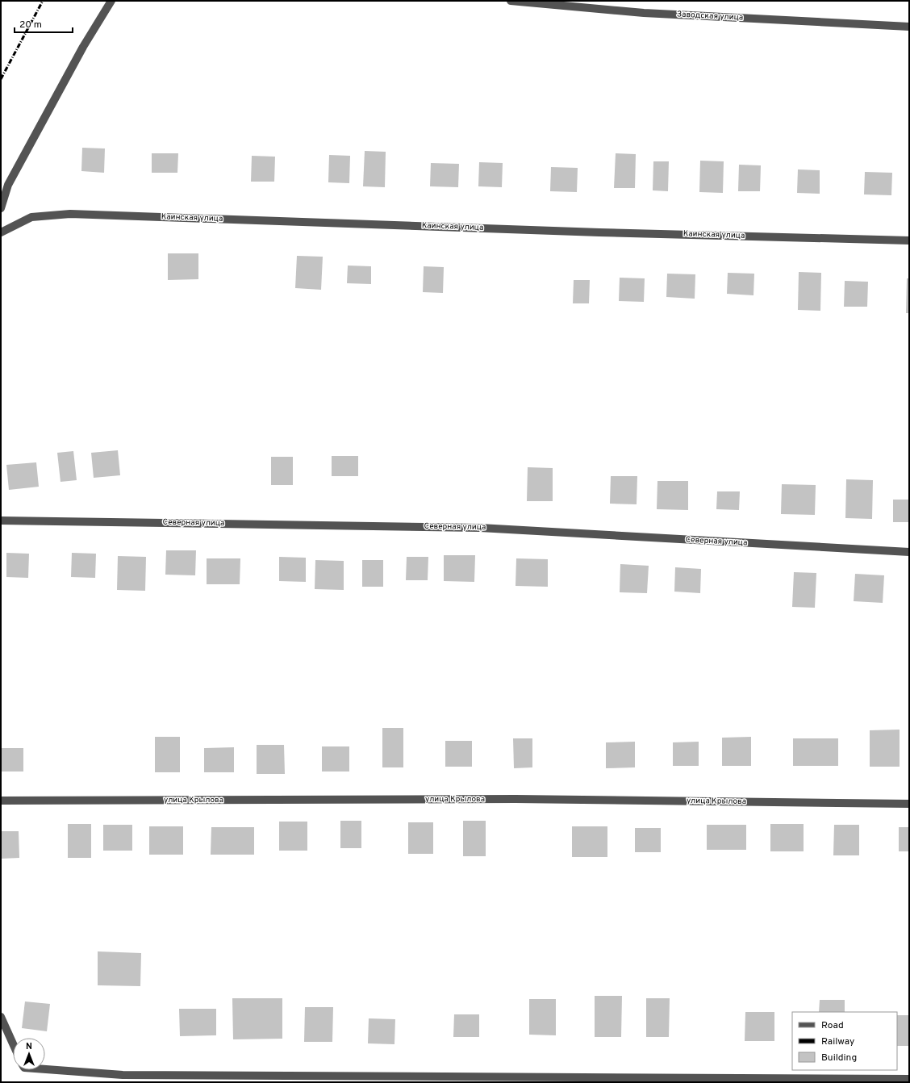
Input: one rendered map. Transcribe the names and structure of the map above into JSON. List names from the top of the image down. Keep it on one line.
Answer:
{"streets":{"street":["Заводская улица","Каинская улица","Северная улица","улица Крылова"]},"legend":["Road","Railway","Building"],"scale_bar":"20 m","north":"top"}
